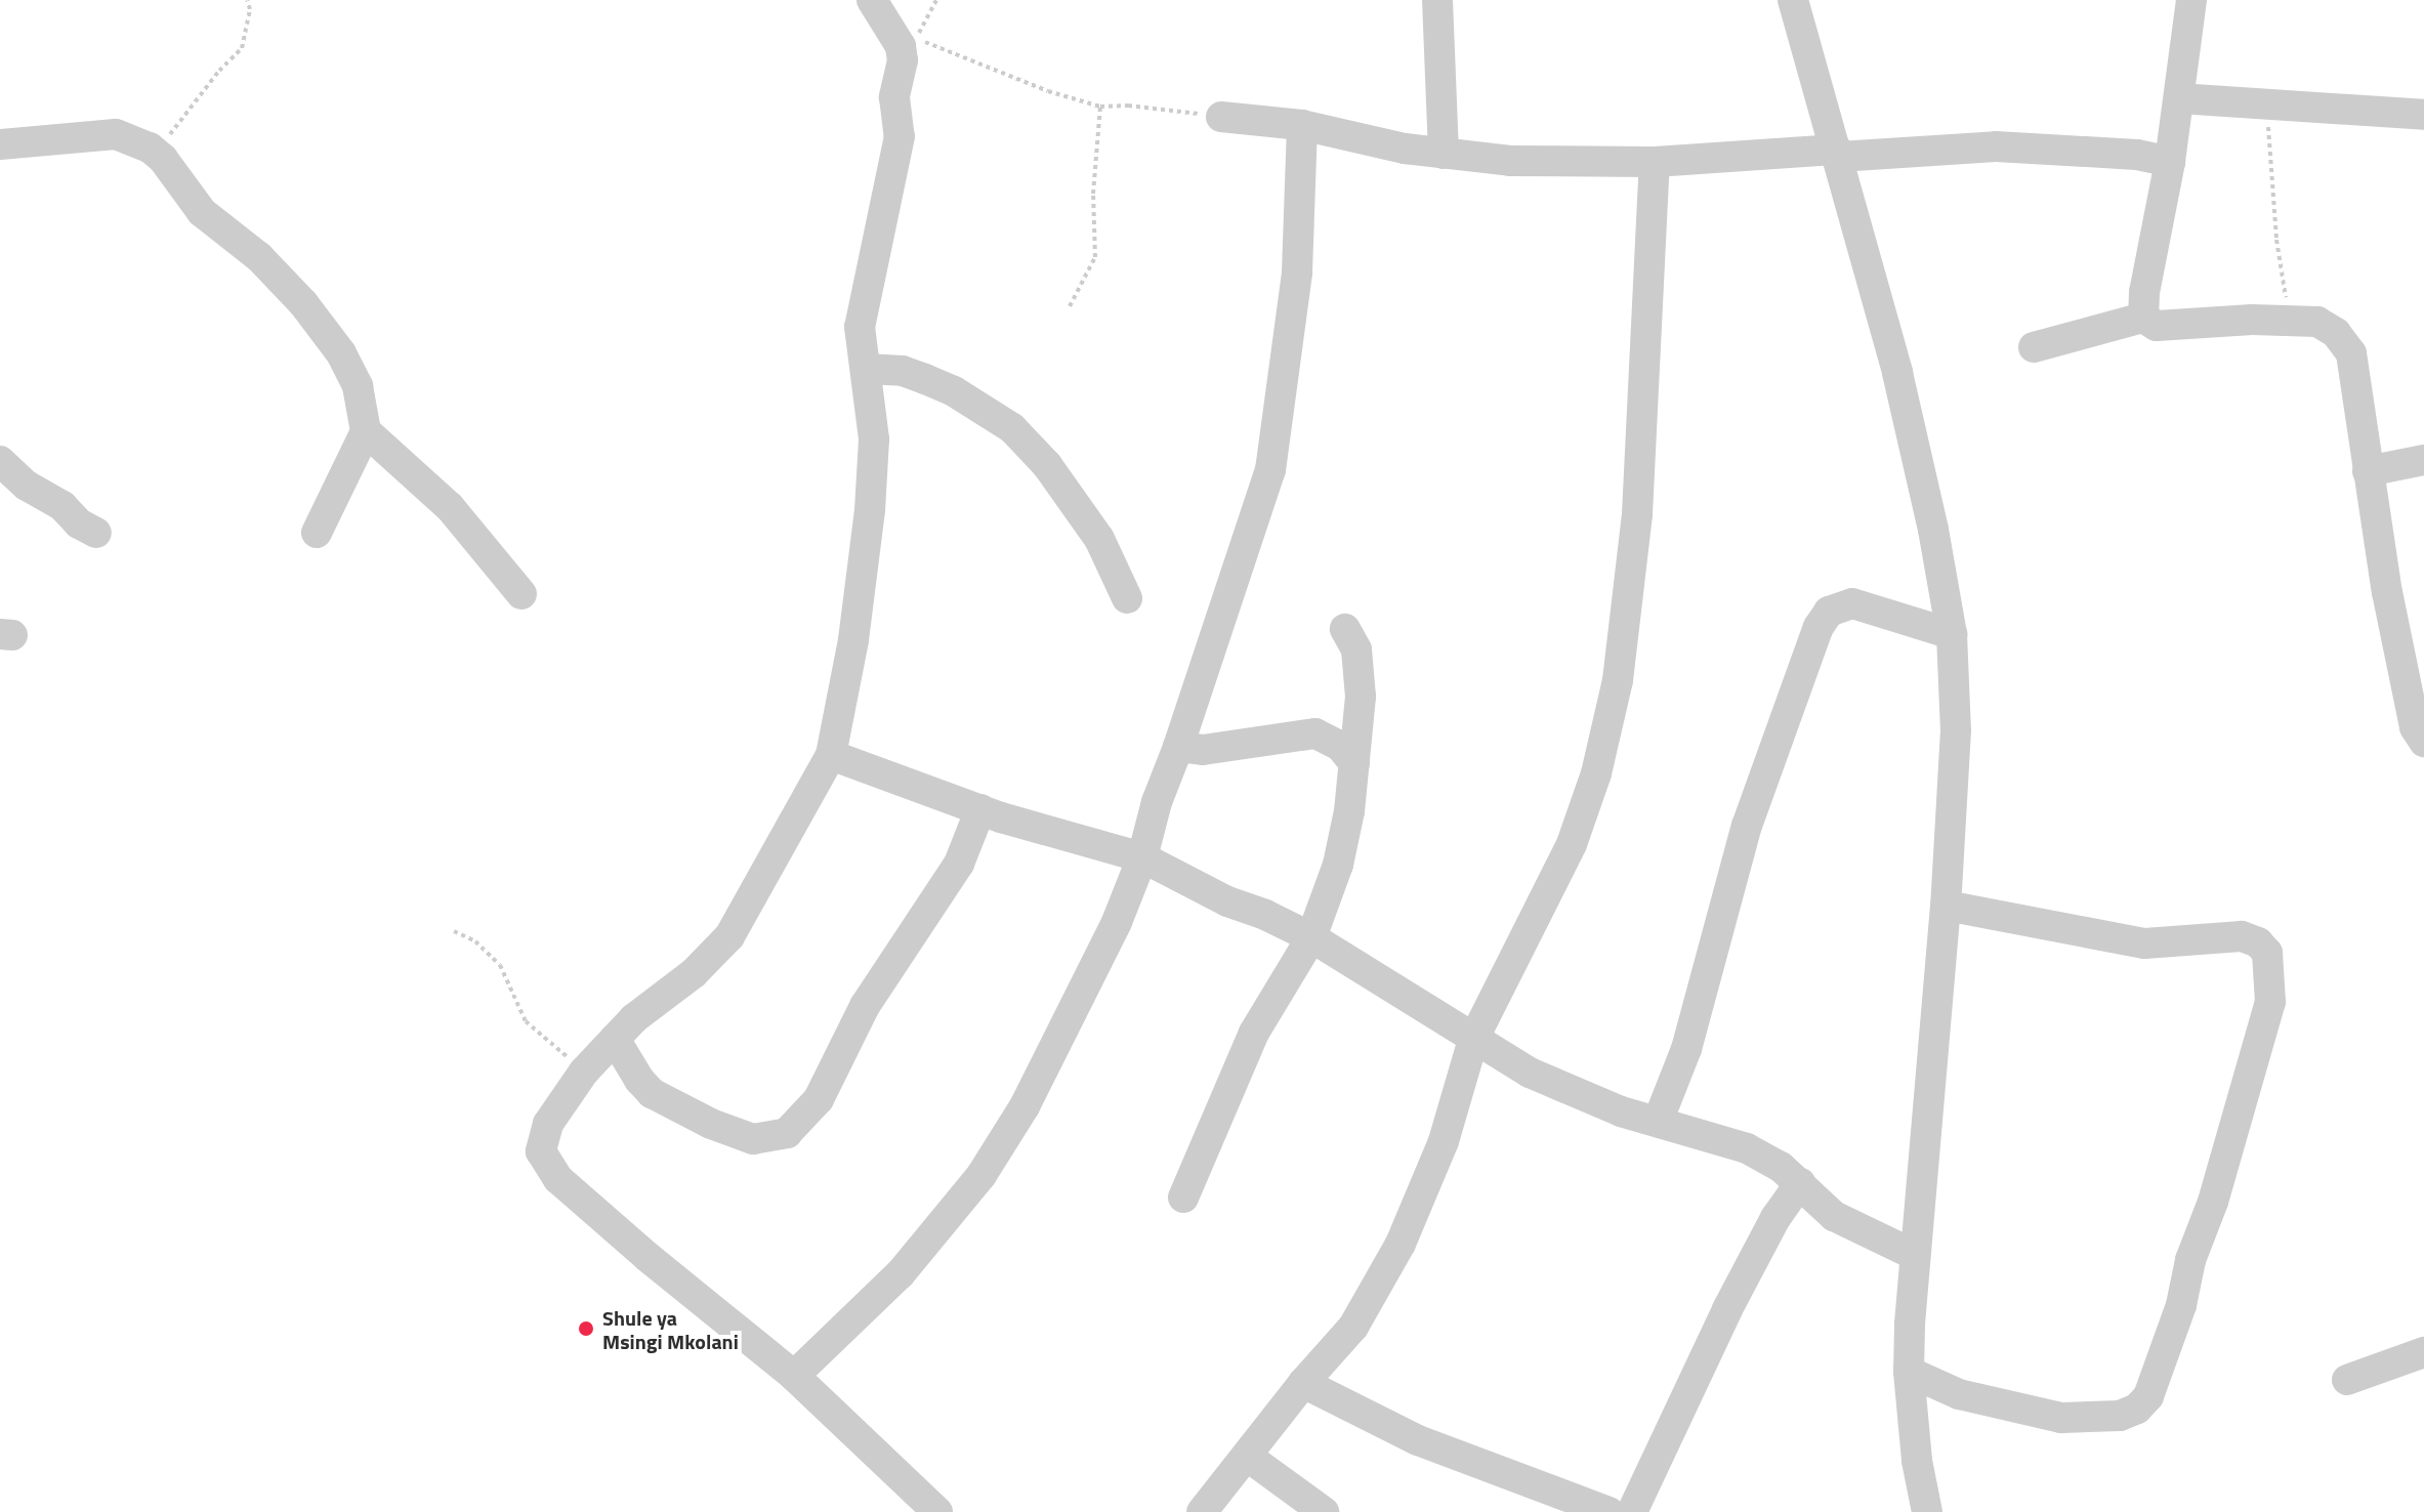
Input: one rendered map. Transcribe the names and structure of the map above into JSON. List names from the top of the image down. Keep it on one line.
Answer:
{"places":["Shule ya Msingi Mkolani"]}
